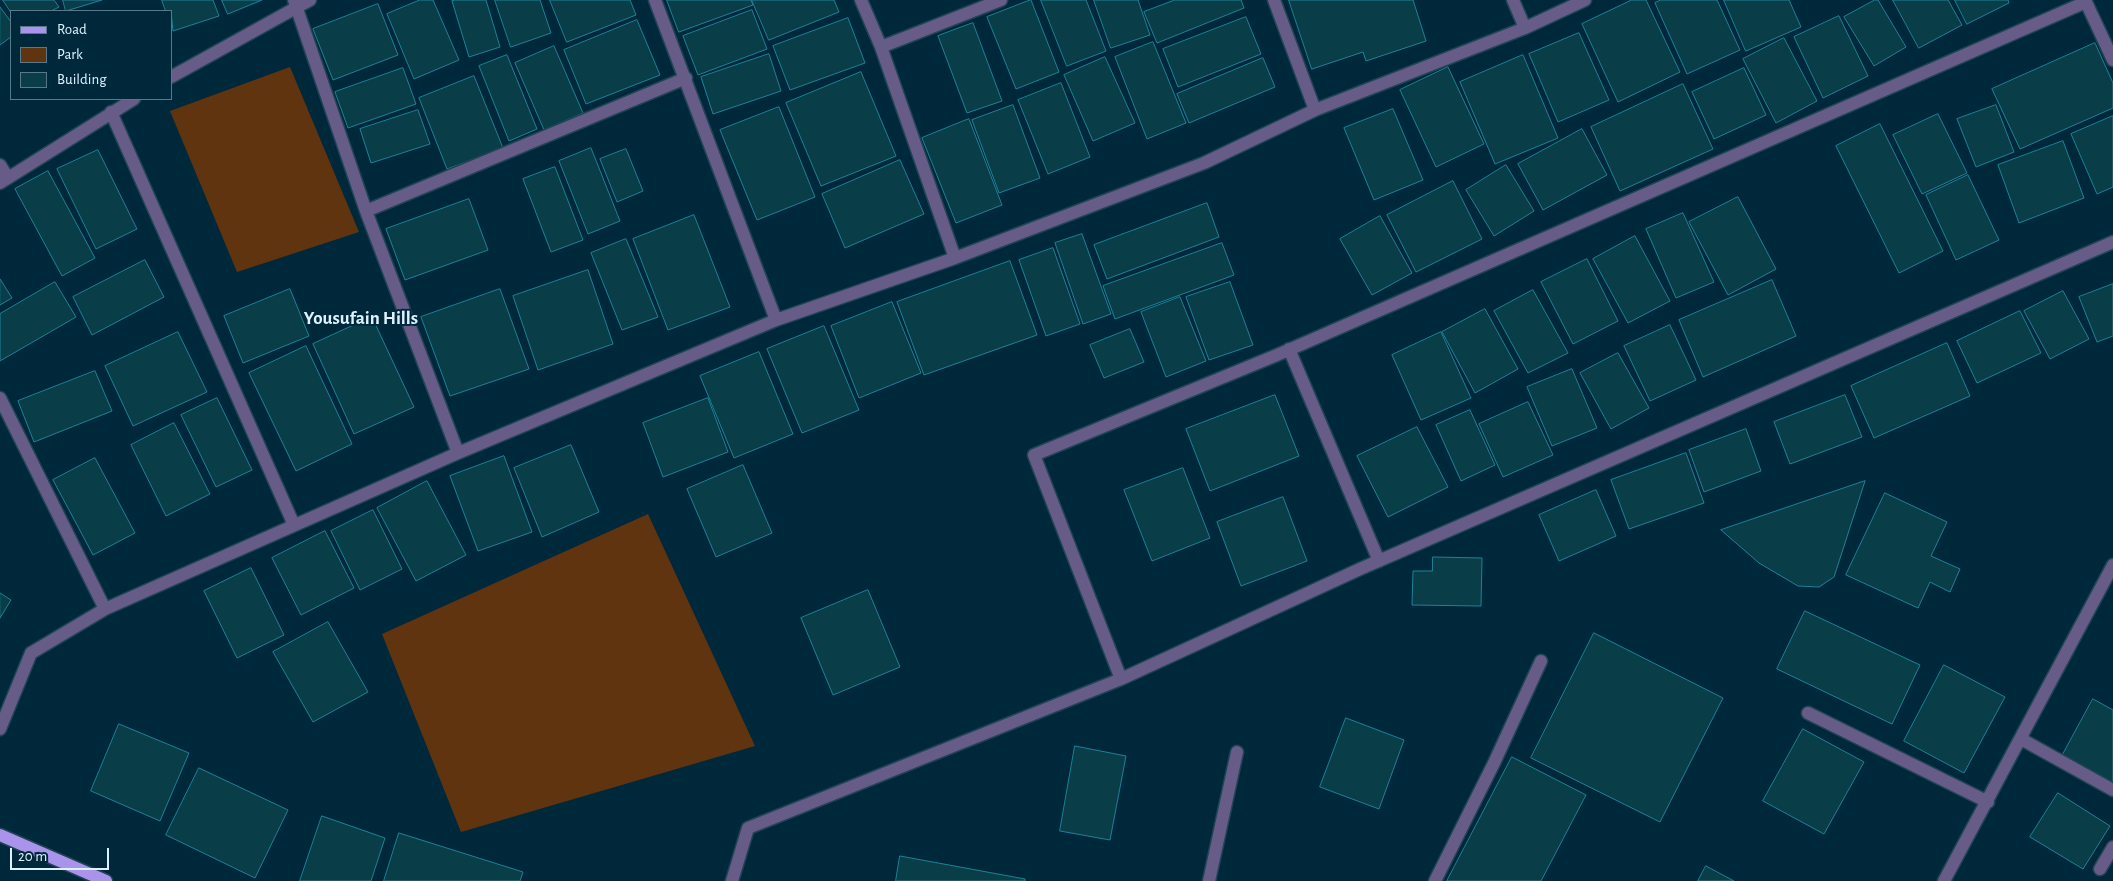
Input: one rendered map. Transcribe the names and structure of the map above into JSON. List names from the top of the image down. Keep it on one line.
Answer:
{"districts":["Yousufain Hills"],"legend":["Road","Park","Building"],"scale_bar":"20 m"}
